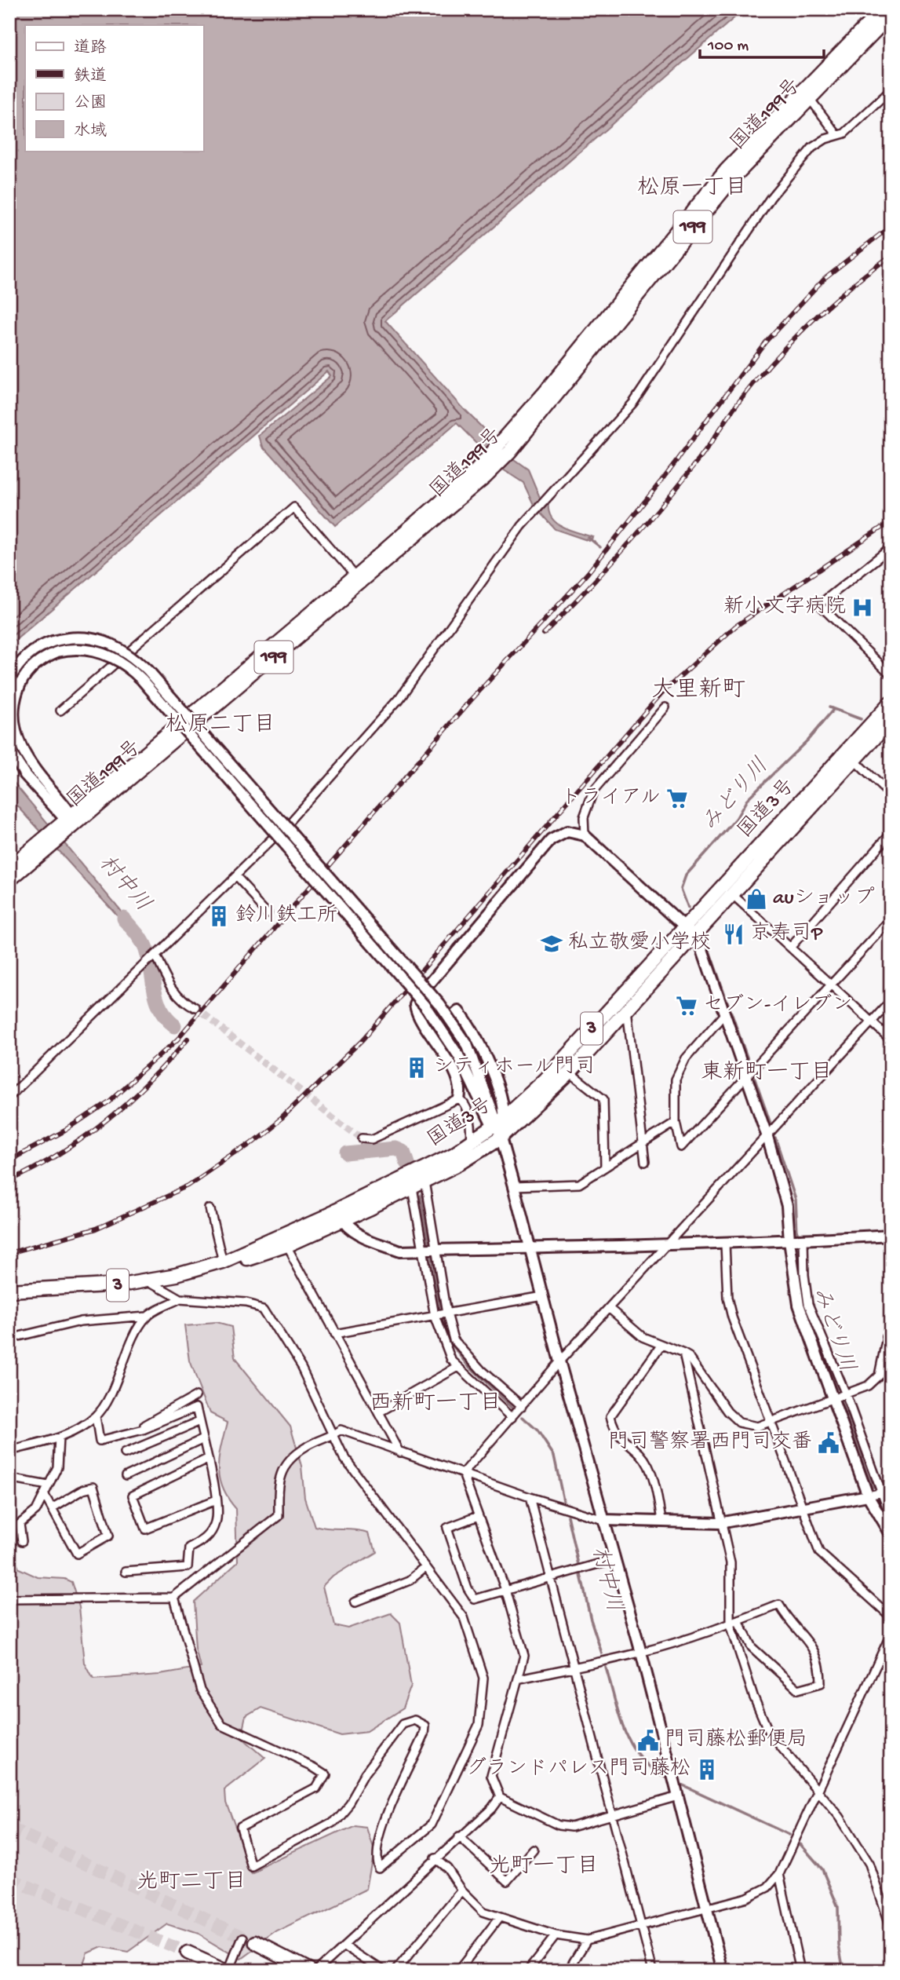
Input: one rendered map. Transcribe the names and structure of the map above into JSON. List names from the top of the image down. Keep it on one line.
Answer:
{"streets":{"highway":["国道199号","199","国道3号","3"]},"districts":["松原一丁目","大里新町","松原二丁目","東新町一丁目","西新町一丁目","光町一丁目","光町二丁目"],"water":["みどり川","村中川"],"places":{"hospital":["新小文字病院"],"supermarket":["トライアル","セブン-イレブン"],"shop":["auショップ"],"building":["鈴川鉄工所","シティホール門司","グランドパレス門司藤松"],"restaurant":["京寿司P"],"school or university":["私立敬愛小学校"],"public building":["門司警察署西門司交番","門司藤松郵便局"]},"legend":["道路","鉄道","公園","水域"],"scale_bar":"100 m"}
